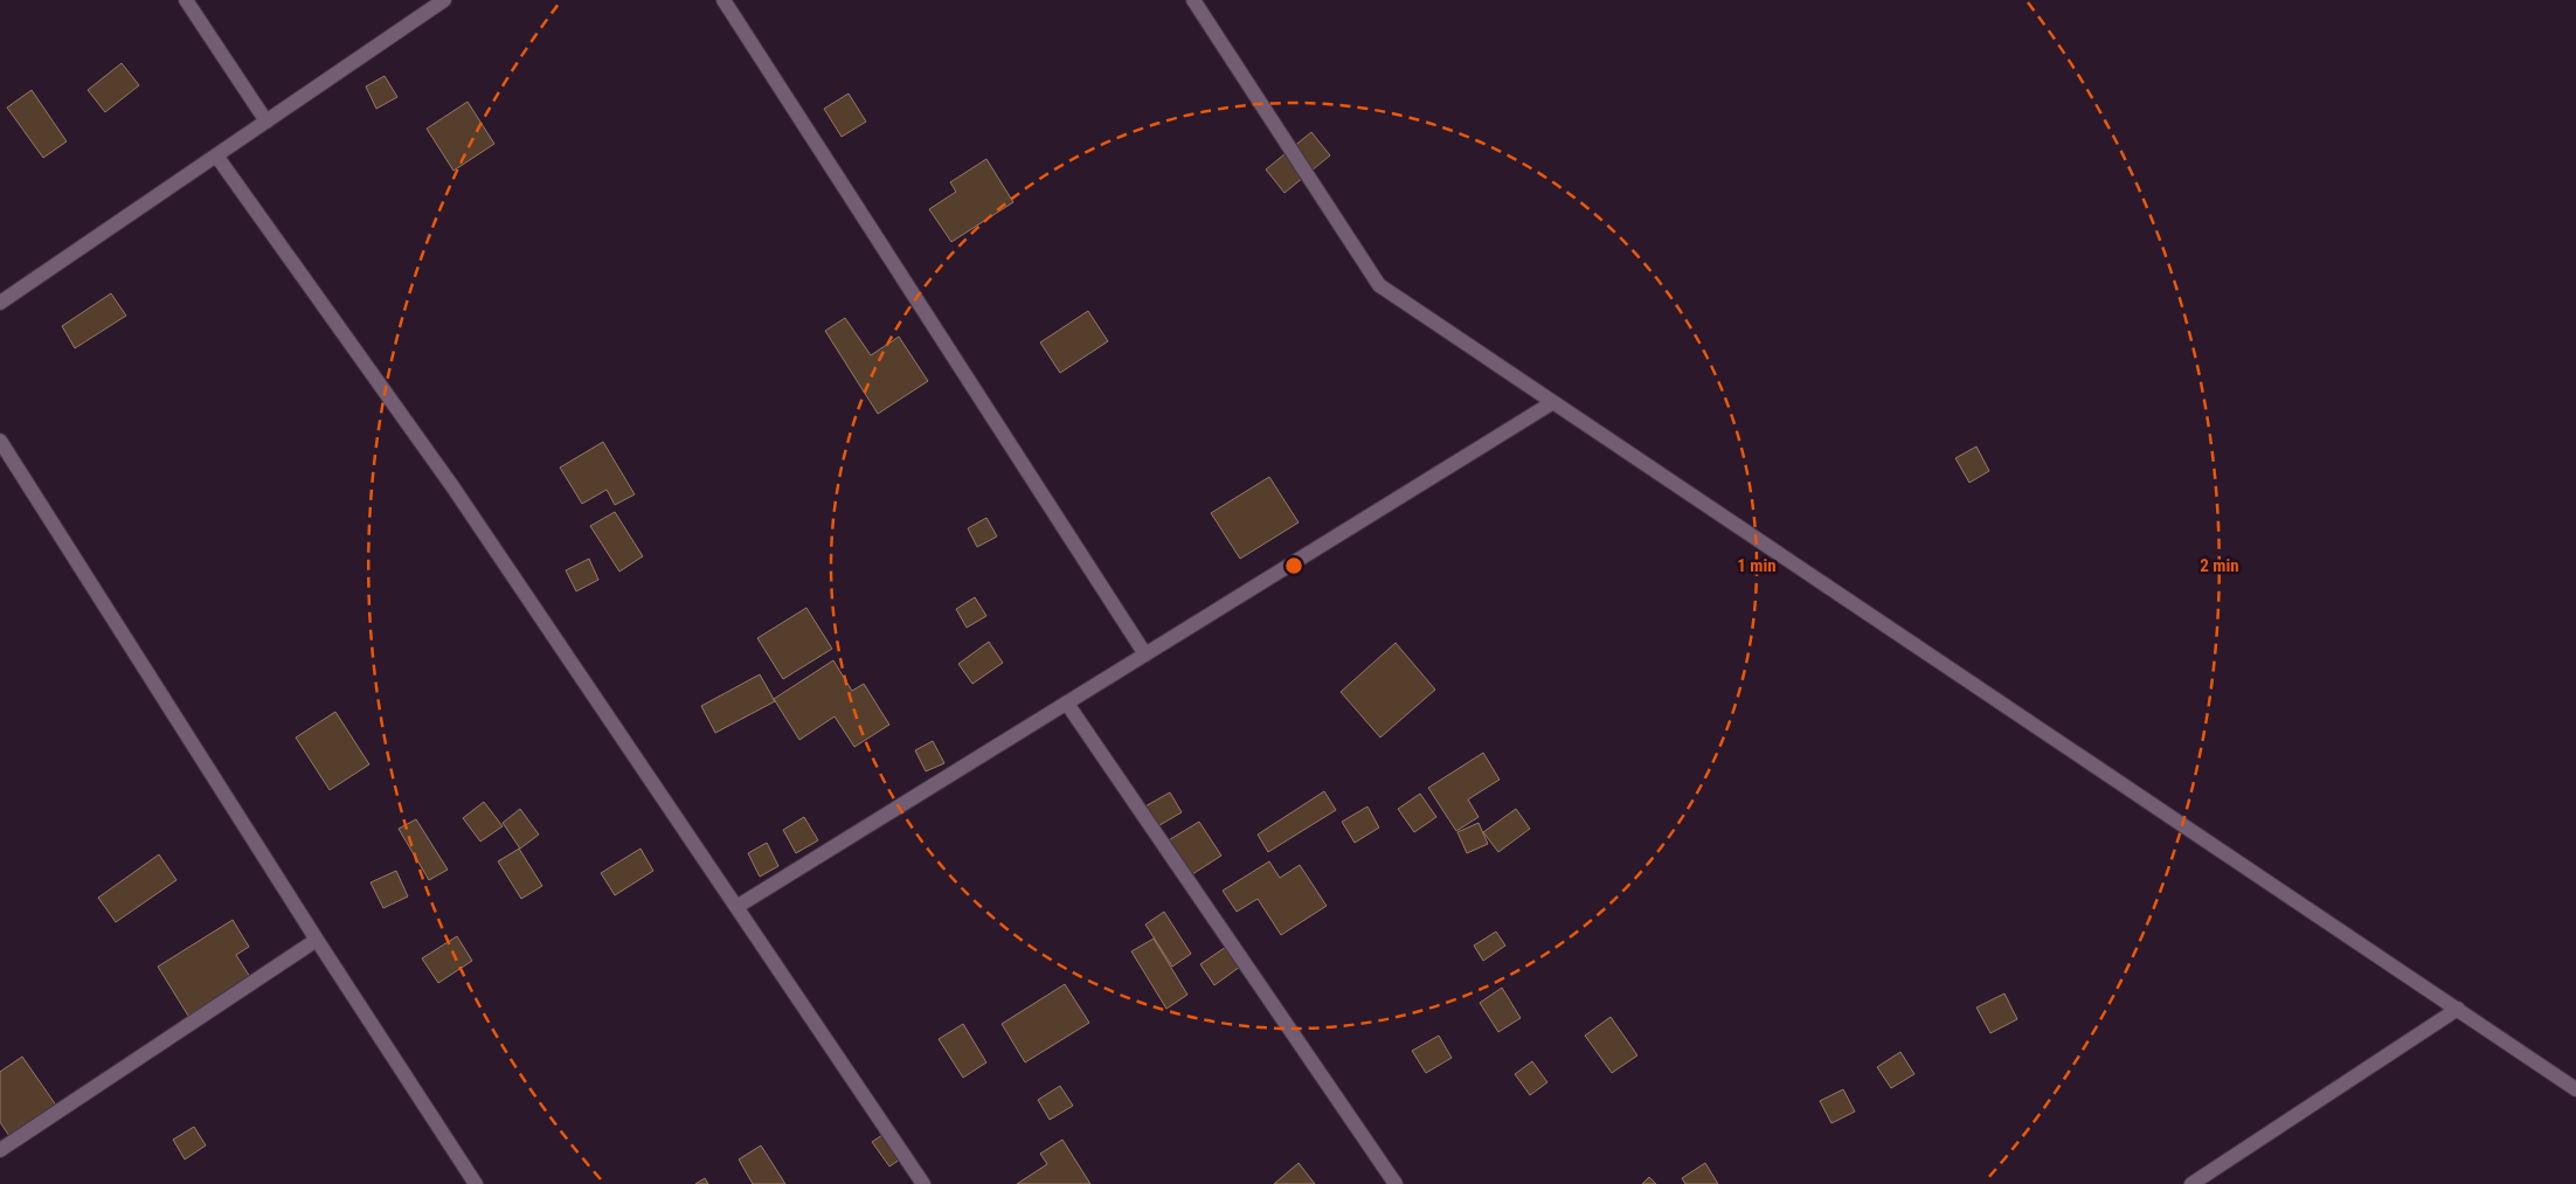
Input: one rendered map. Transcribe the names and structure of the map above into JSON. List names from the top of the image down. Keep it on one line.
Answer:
{"rings":["1 min","2 min"]}
